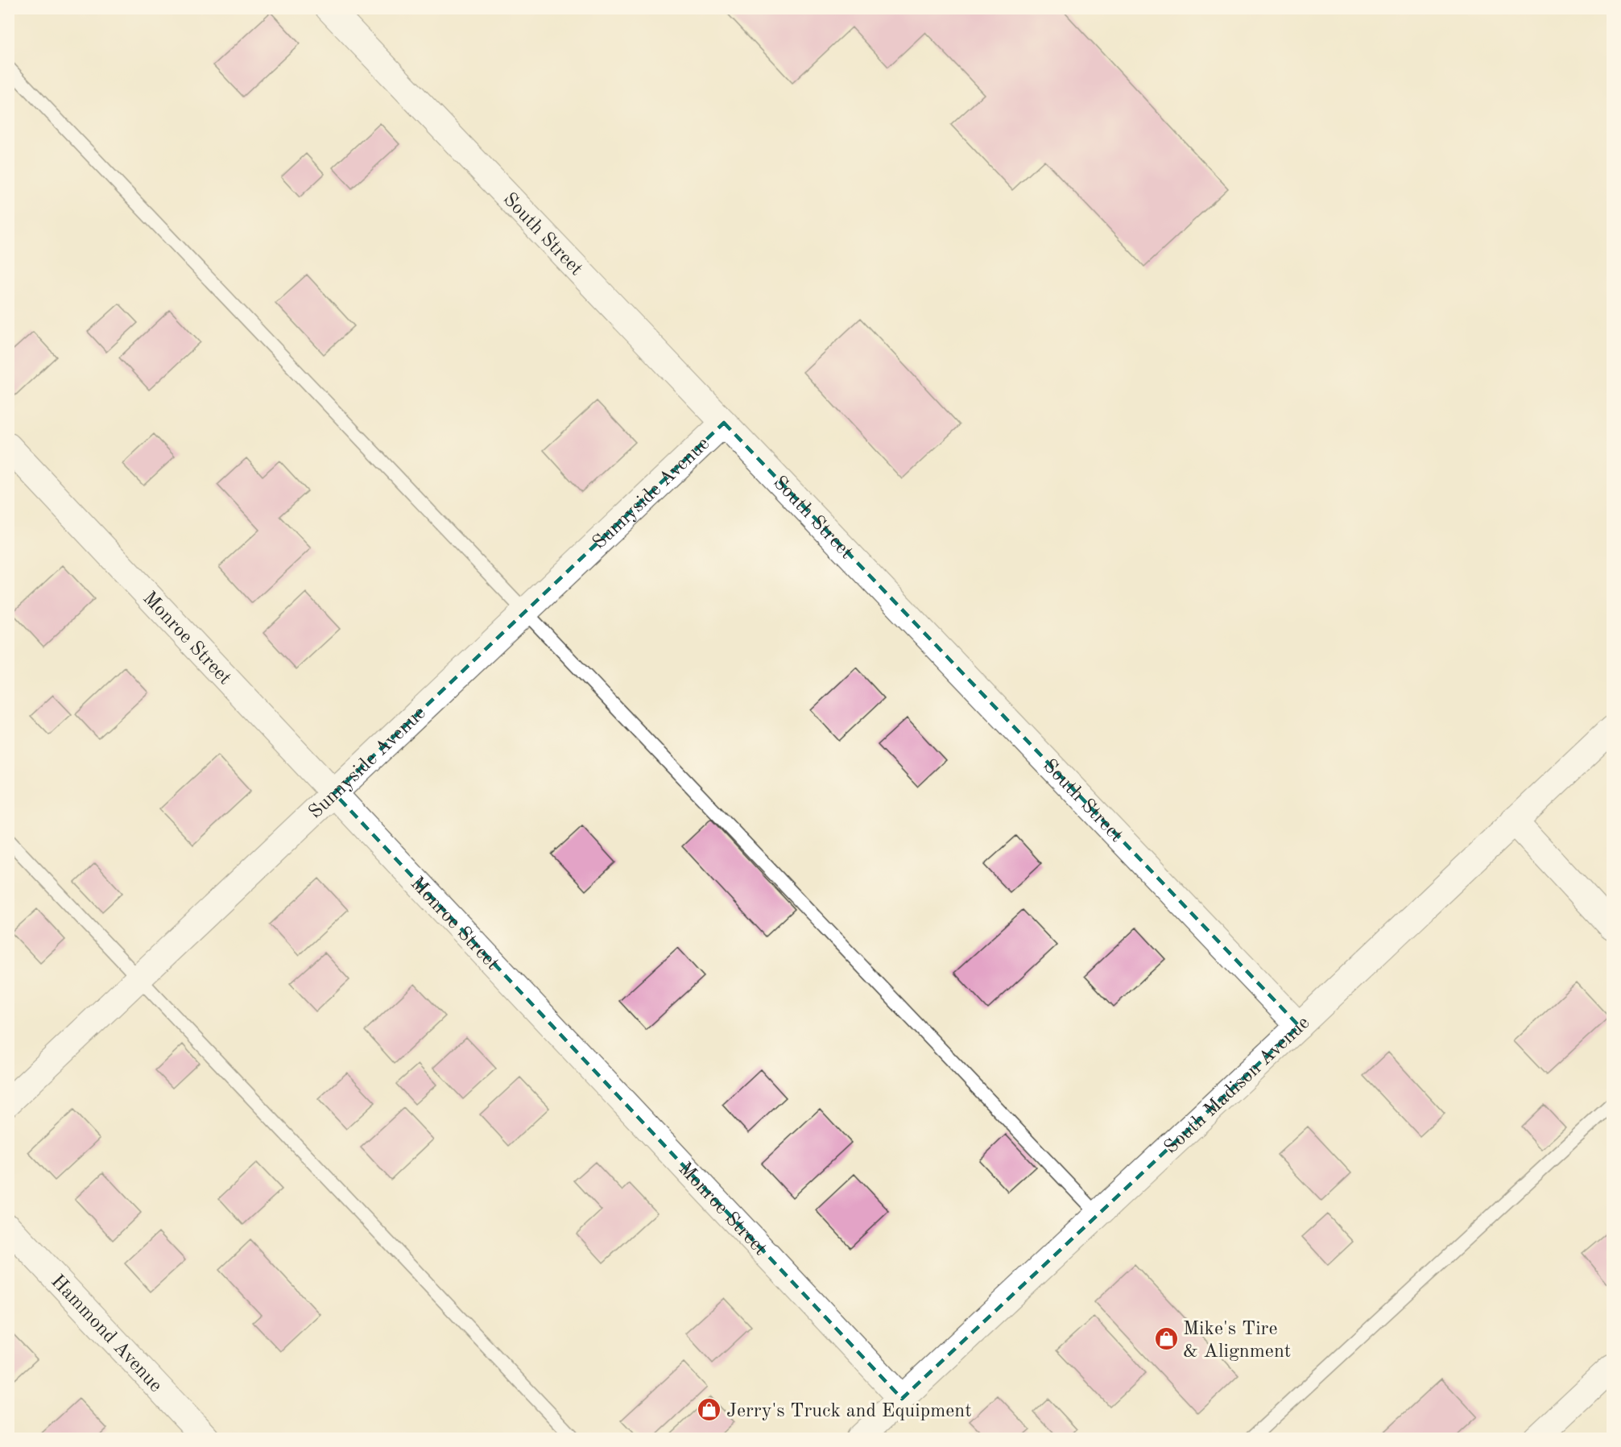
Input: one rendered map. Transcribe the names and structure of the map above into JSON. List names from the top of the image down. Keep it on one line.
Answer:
{"streets":{"street":["South Street","Sunnyside Avenue","Monroe Street","South Madison Avenue","Hammond Avenue"]},"crossings":[["South Street","Sunnyside Avenue"],["South Street","South Madison Avenue"],["Sunnyside Avenue","Monroe Street"],["Monroe Street","South Madison Avenue"]],"places":{"shop":["Mike's Tire & Alignment","Jerry's Truck and Equipment"]}}
